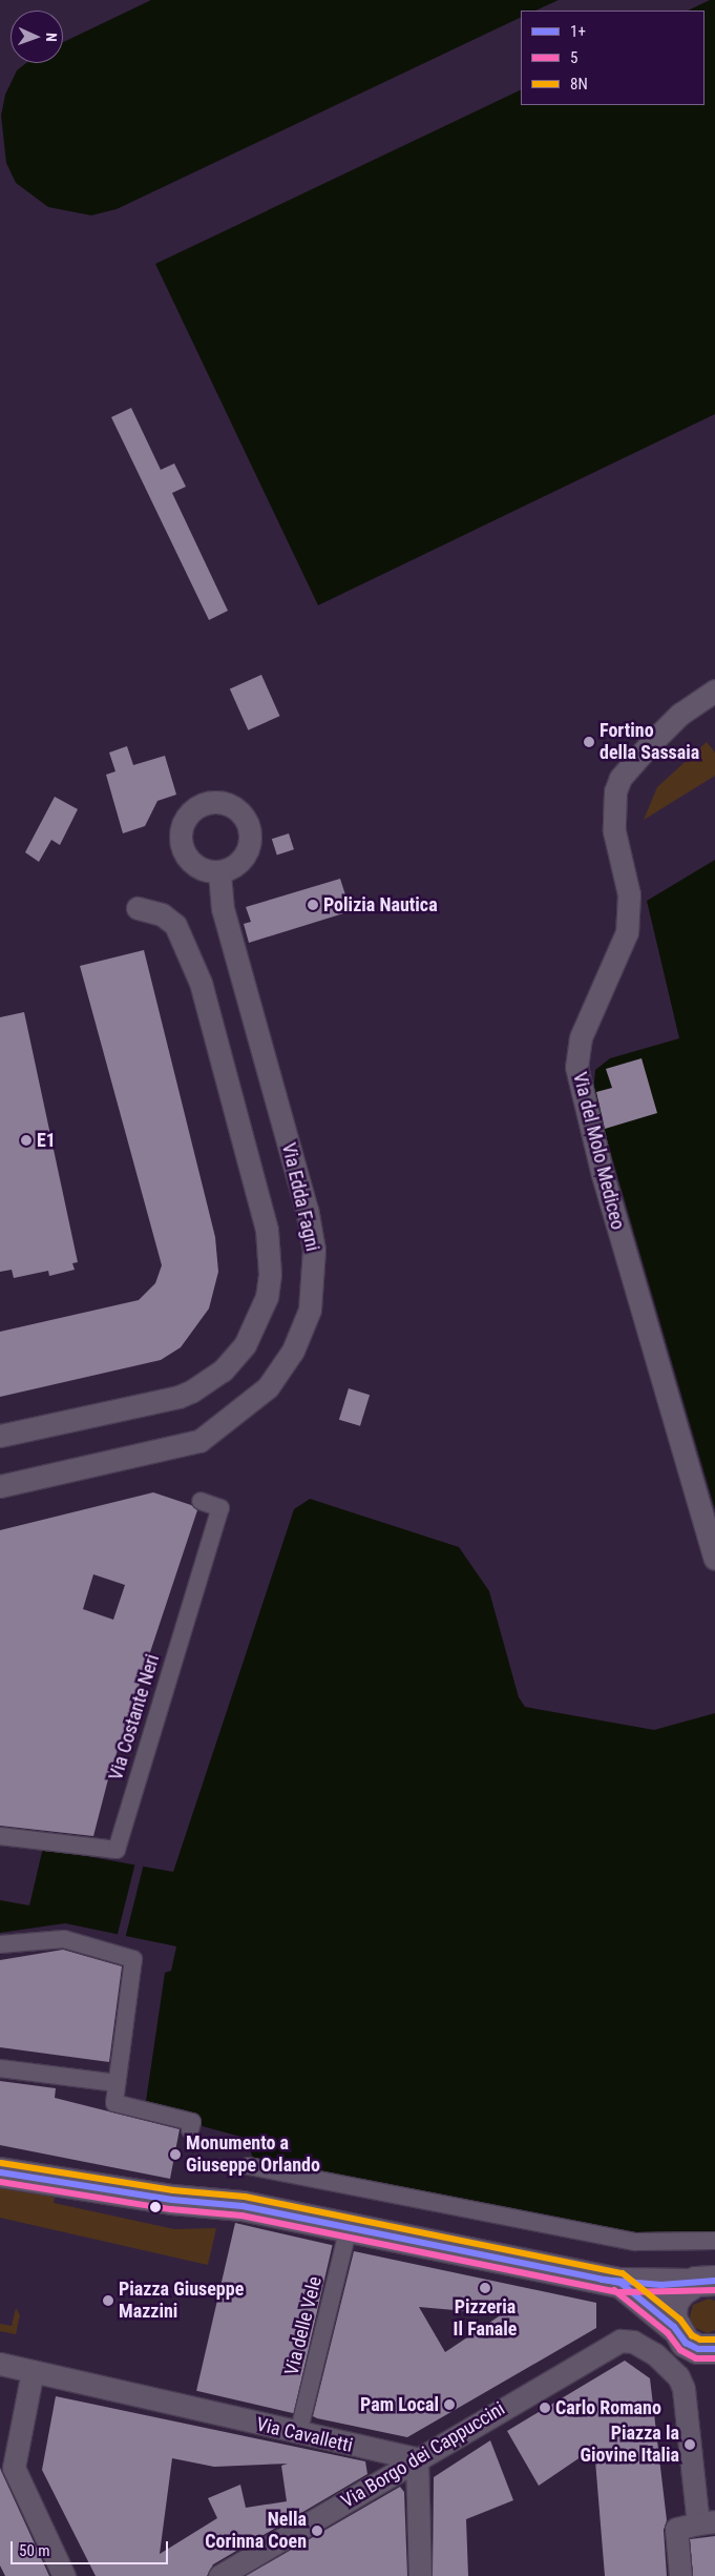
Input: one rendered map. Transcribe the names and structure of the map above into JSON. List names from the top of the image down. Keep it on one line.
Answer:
{"streets":{"street":["Via del Molo Mediceo","Via Edda Fagni","Via Costante Neri","Via delle Vele","Via Cavalletti","Via Borgo dei Cappuccini"]},"crossings":[["Via delle Vele","Via Cavalletti"],["Via Cavalletti","Via Borgo dei Cappuccini"]],"places":["Fortino della Sassaia","Polizia Nautica","E1","Monumento a Giuseppe Orlando","Pizzeria Il Fanale","Piazza Giuseppe Mazzini","Pam Local","Carlo Romano","Piazza la Giovine Italia","Nella Corinna Coen"],"lines":["transit line 8N","transit line 1+","transit line 5"],"legend":["1+","5","8N"],"scale_bar":"50 m","north":"right"}
